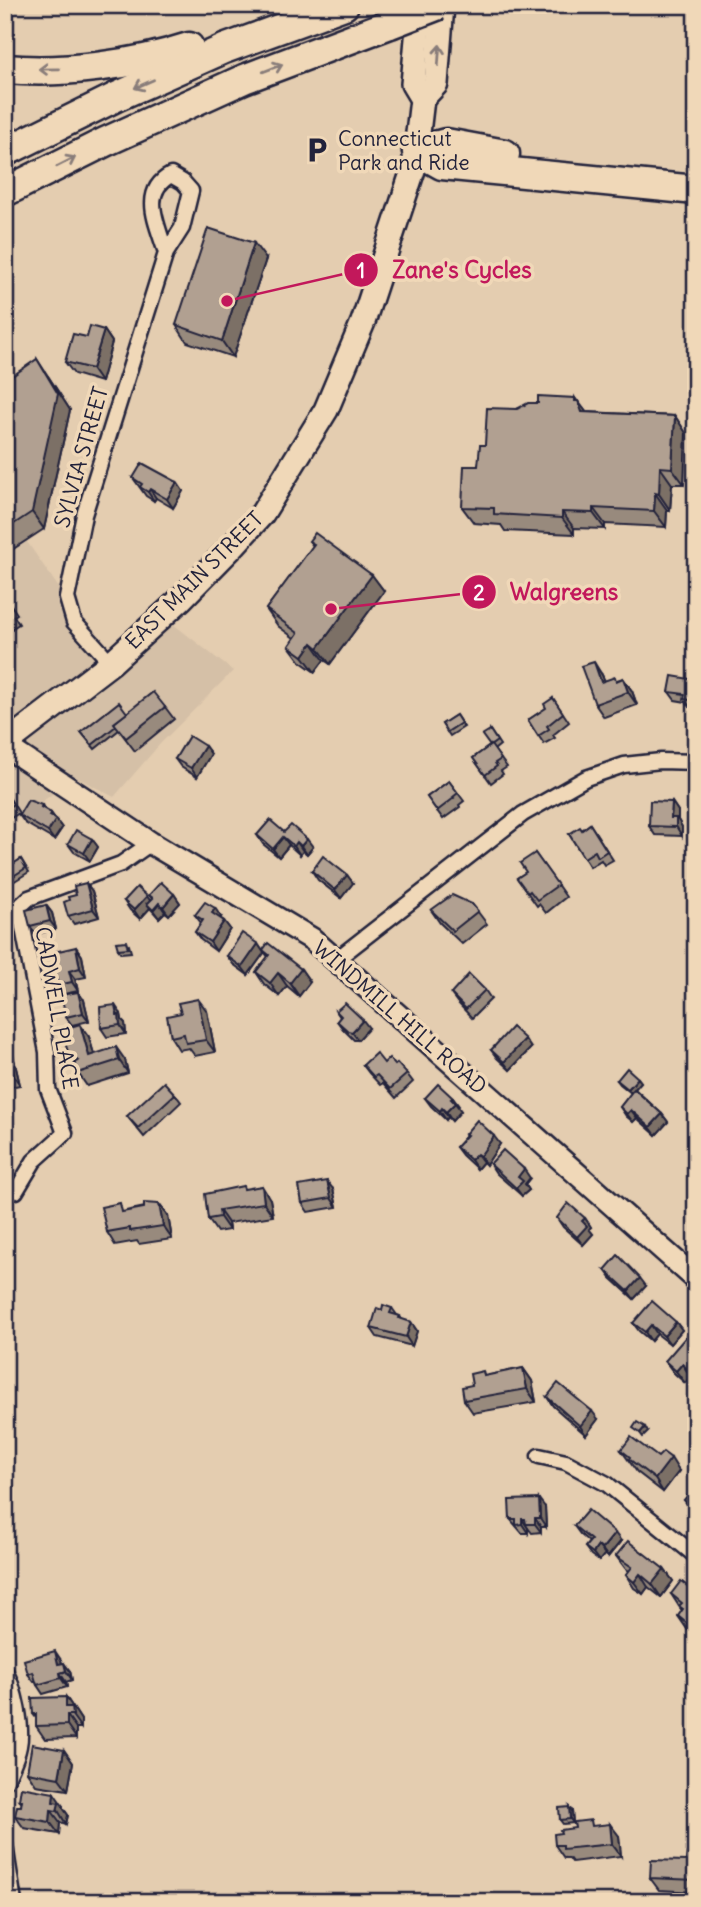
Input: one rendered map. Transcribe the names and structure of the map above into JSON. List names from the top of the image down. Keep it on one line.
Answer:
{"streets":{"main road":["EAST MAIN STREET"],"street":["SYLVIA STREET","CADWELL PLACE","WINDMILL HILL ROAD"]},"crossings":[["SYLVIA STREET","EAST MAIN STREET"],["EAST MAIN STREET","WINDMILL HILL ROAD"],["CADWELL PLACE","WINDMILL HILL ROAD"]],"places":{"parking":["Connecticut Park and Ride"],"other":["Zane's Cycles","Walgreens"]}}
